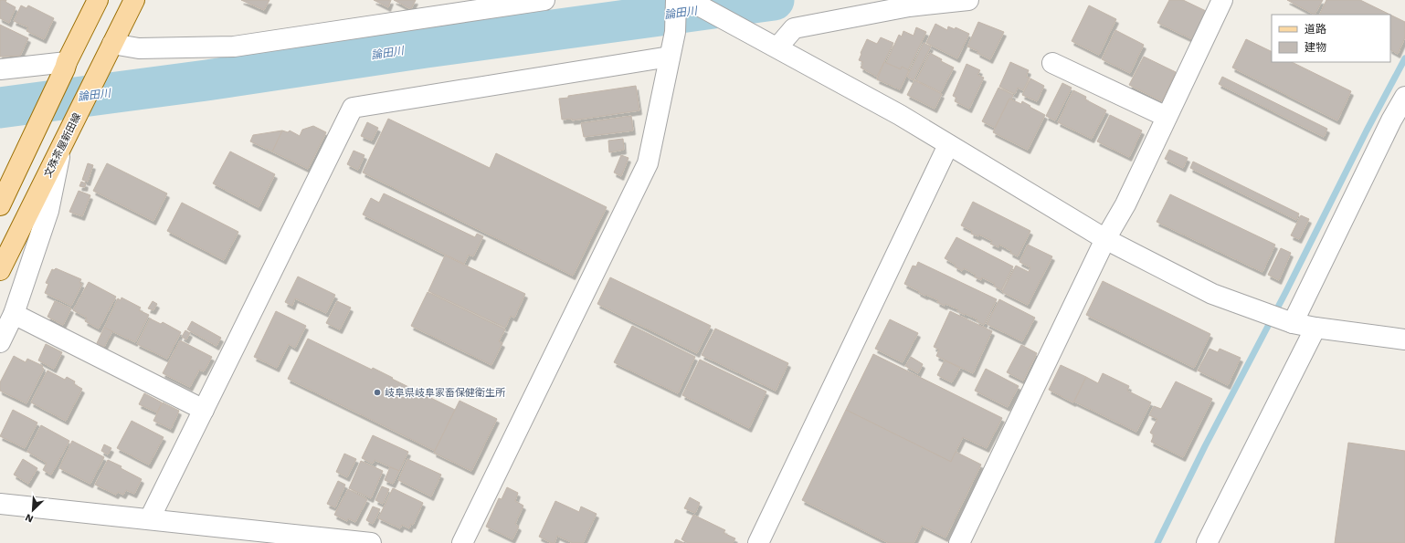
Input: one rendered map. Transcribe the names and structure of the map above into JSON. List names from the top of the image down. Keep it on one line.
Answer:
{"streets":{"main road":["文殊茶屋新田線"]},"water":["論田川"],"places":["岐阜県岐阜家畜保健衛生所"],"legend":["道路","建物"],"north":"bottom left"}
